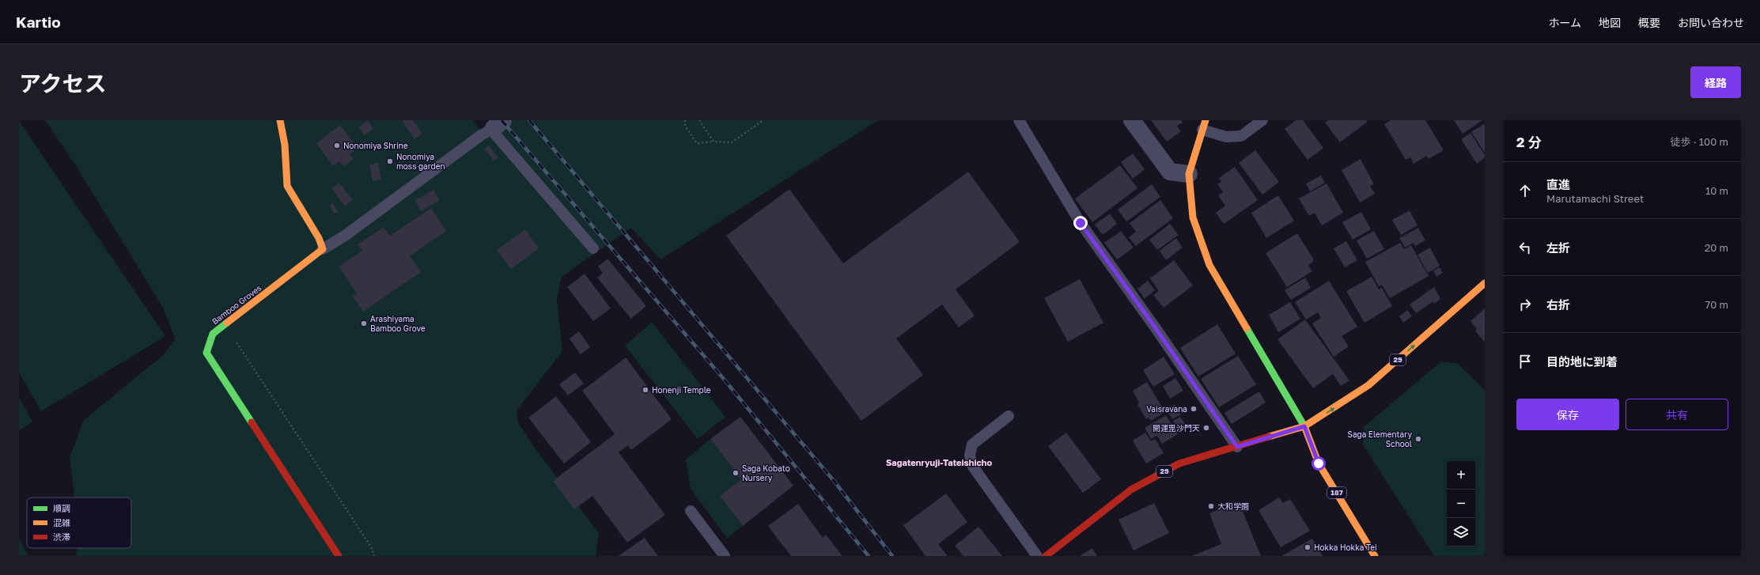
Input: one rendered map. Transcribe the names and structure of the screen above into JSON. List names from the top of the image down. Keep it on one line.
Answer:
{"streets":{"street":["Bamboo Groves","29","187"]},"crossings":[["29","187"]],"districts":["Sagatenryuji-Tateishicho"],"places":["Nonomiya Shrine","Nonomiya moss garden","Arashiyama Bamboo Grove","Honenji Temple","Vaisravana","開運毘沙門天","Saga Elementary School","Saga Kobato Nursery","大和学園","Hokka Hokka Tei"],"legend":["順調","混雑","渋滞"],"page":{"header":"Kartio","nav":["ホーム","地図","概要","お問い合わせ"],"title":"アクセス","buttons":["経路",["保存","共有"]],"heading":["2 分","徒歩 · 100 m"],"list":[["直進","Marutamachi Street","10 m"],["左折","20 m"],["右折","70 m"],"目的地に到着"],"map_buttons":["+","−"]}}
